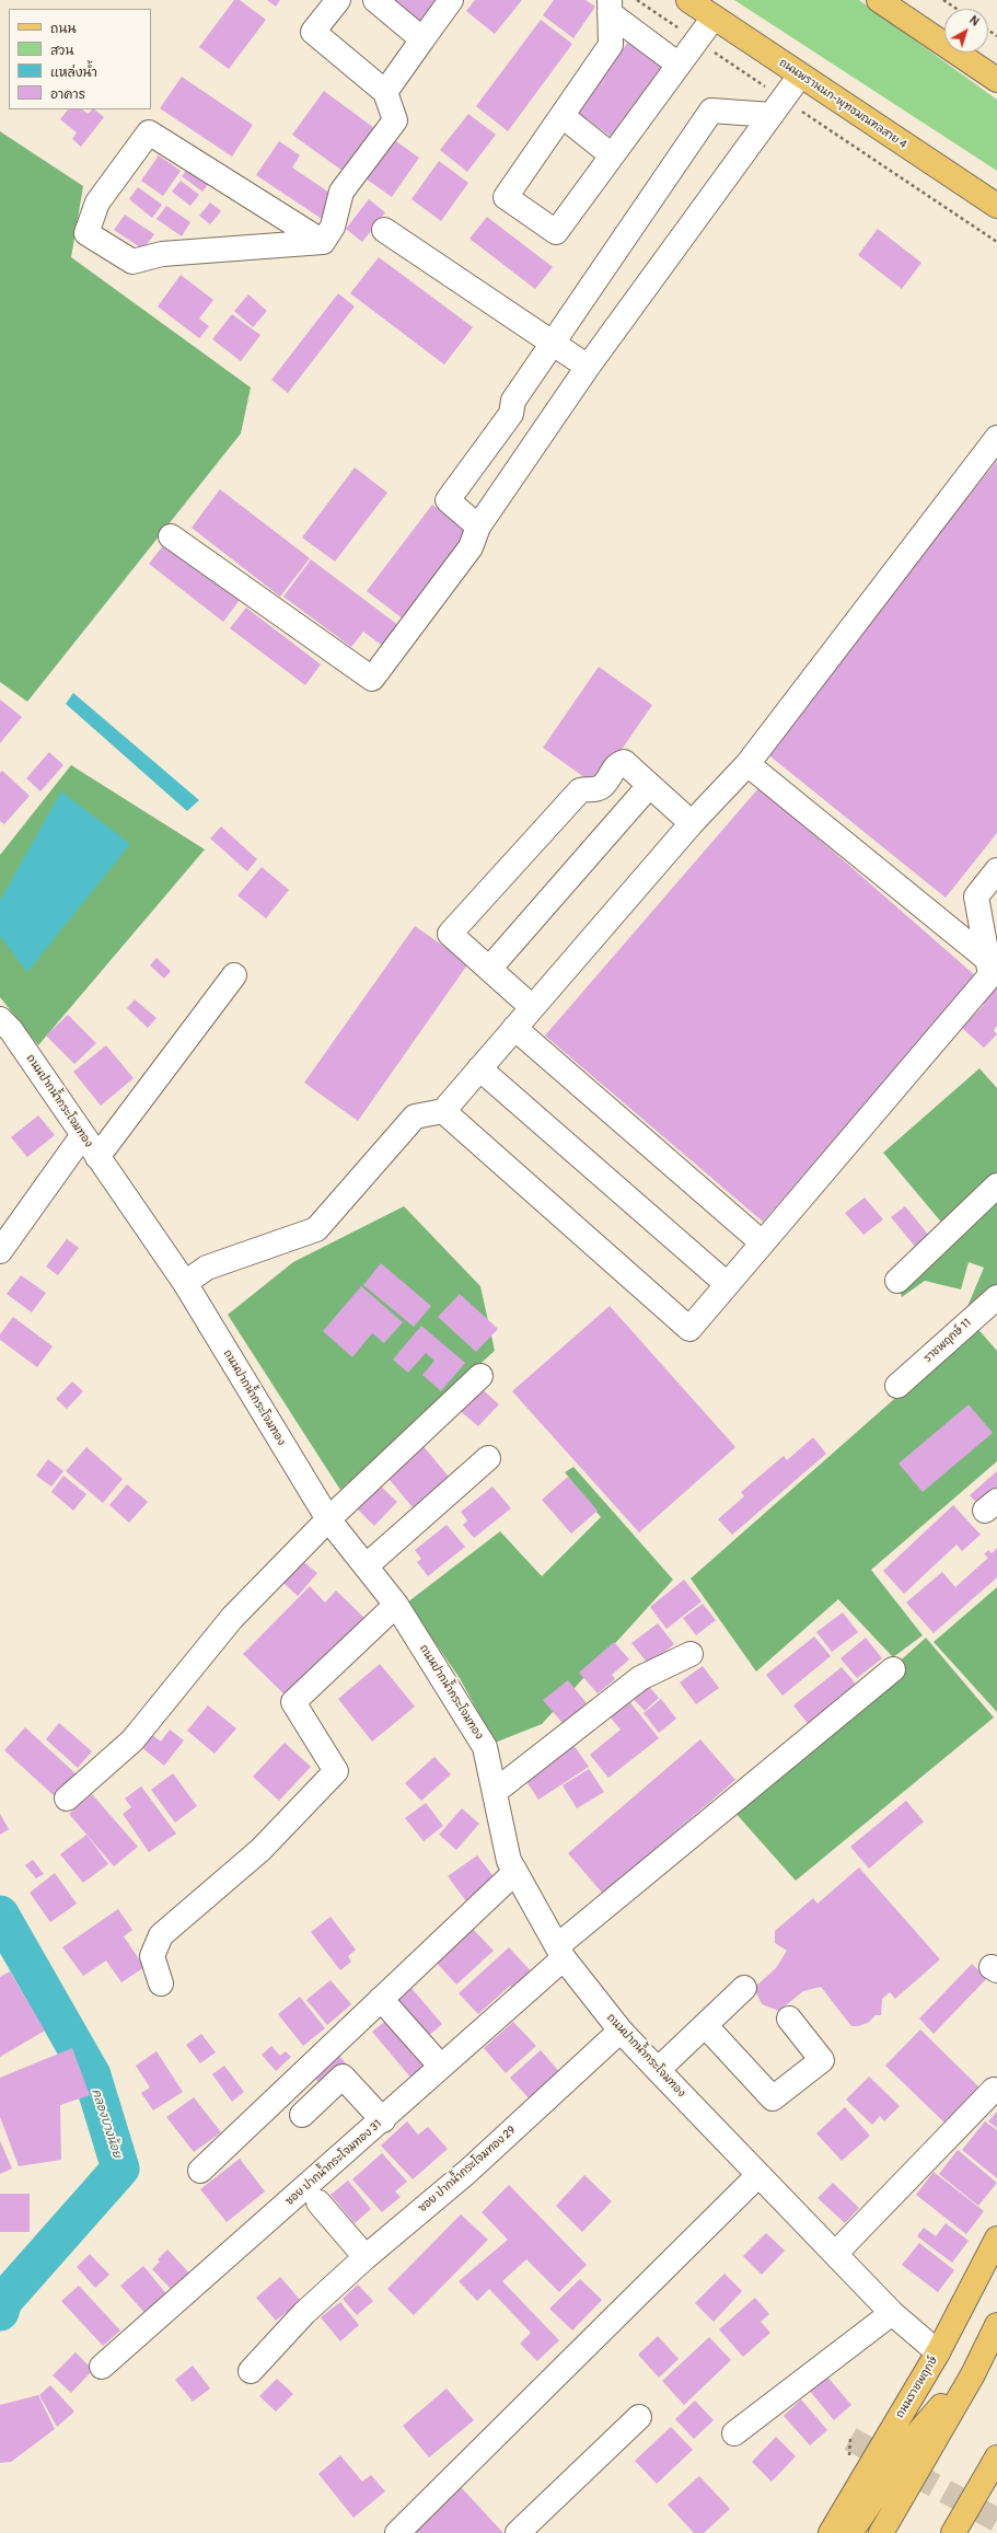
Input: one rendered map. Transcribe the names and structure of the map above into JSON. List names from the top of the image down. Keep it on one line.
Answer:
{"streets":{"main road":["ถนนพรานนก-พุทธมณฑลสาย 4","ถนนราชพฤกษ์"],"street":["ถนนปากน้ำกระโจมทอง","ราชพฤกษ์ 11","ซอย ปากน้ำกระโจมทอง 31","ซอย ปากน้ำกระโจมทอง 29"]},"crossings":[["ถนนปากน้ำกระโจมทอง","ซอย ปากน้ำกระโจมทอง 31"],["ถนนปากน้ำกระโจมทอง","ซอย ปากน้ำกระโจมทอง 29"],["ถนนปากน้ำกระโจมทอง","ถนนราชพฤกษ์"]],"water":["คลองบางน้อย"],"legend":["ถนน","สวน","แหล่งน้ำ","อาคาร"],"north":"top right"}
